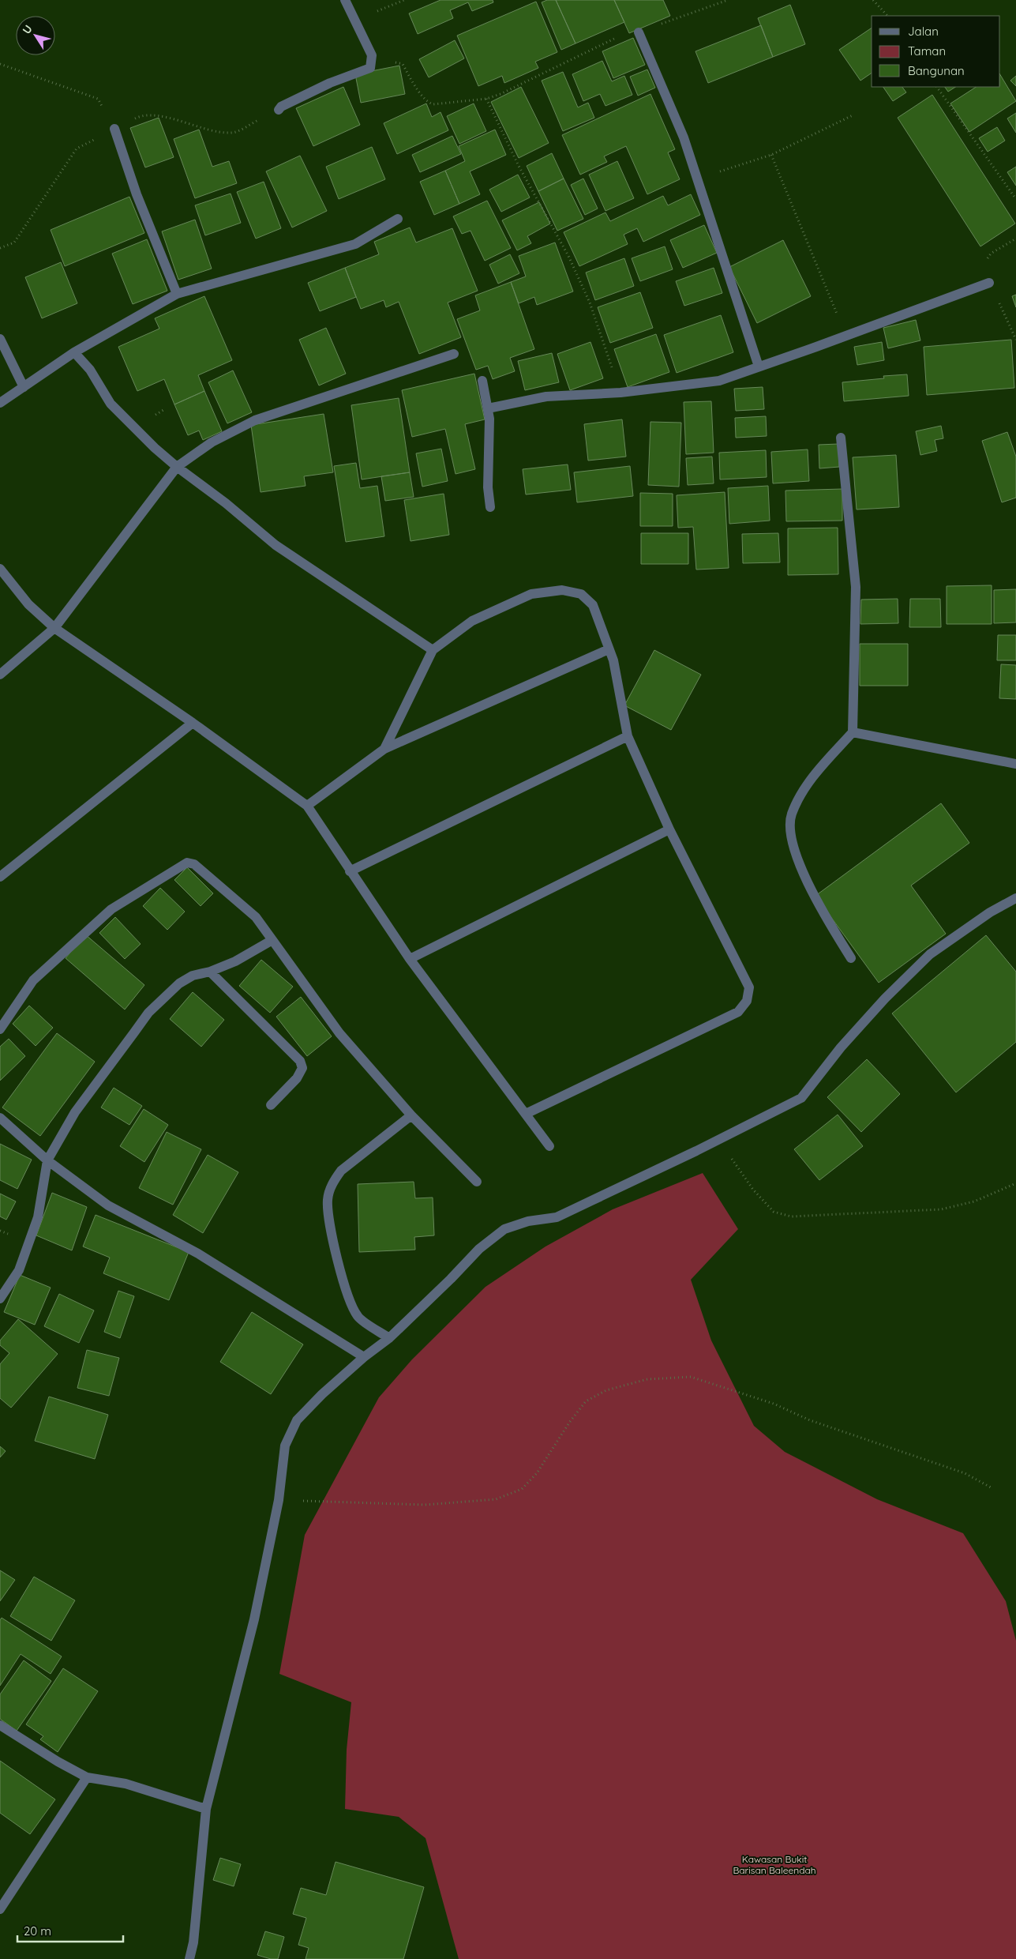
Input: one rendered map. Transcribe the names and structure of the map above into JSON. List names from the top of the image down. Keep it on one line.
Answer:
{"parks":["Kawasan Bukit Barisan Baleendah"],"legend":["Jalan","Taman","Bangunan"],"scale_bar":"20 m","north":"top left"}
